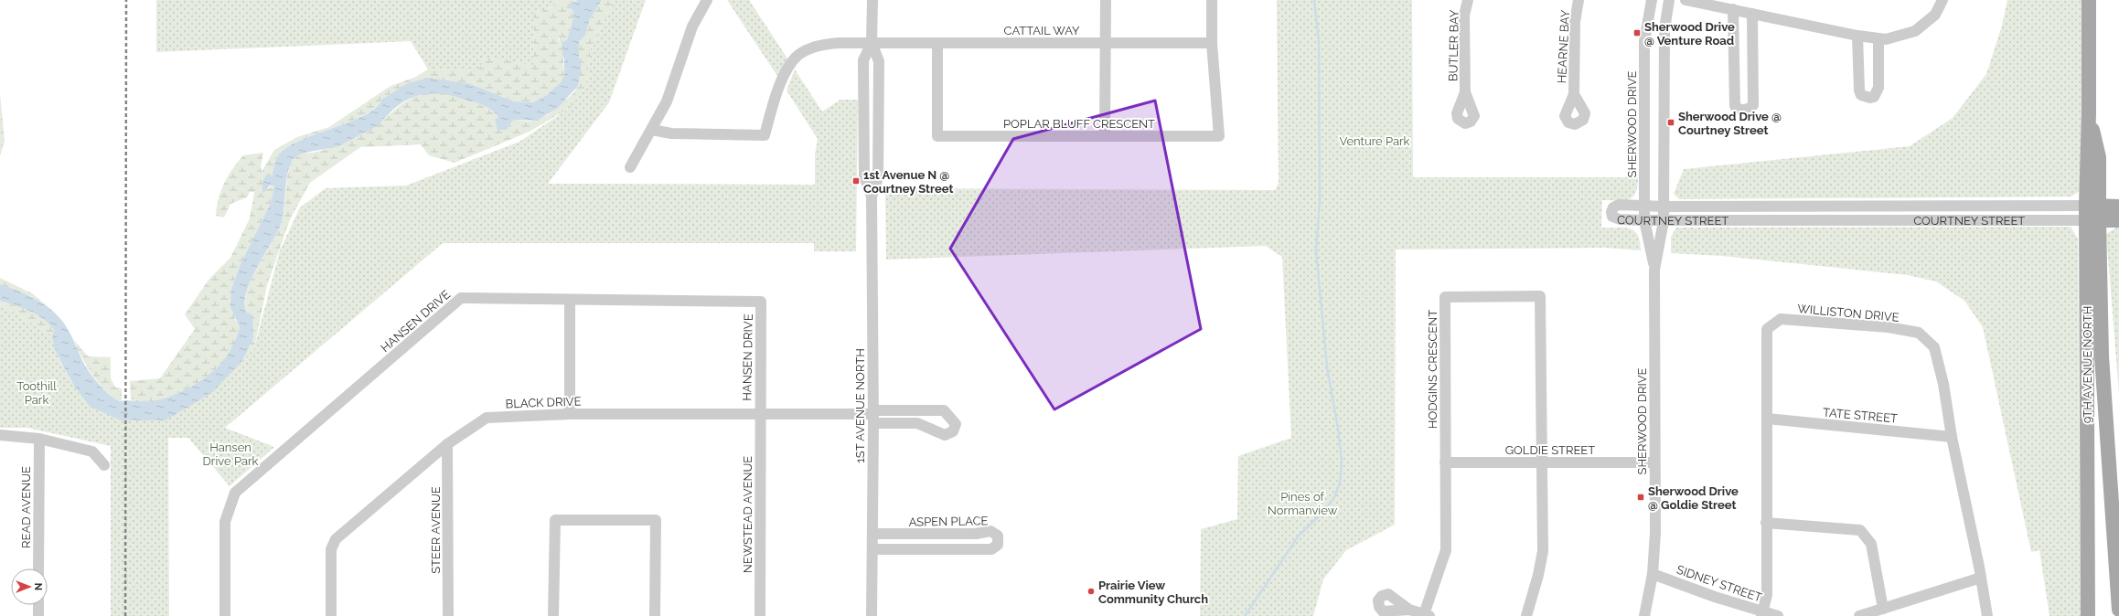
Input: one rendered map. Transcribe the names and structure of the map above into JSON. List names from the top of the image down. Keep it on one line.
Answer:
{"streets":{"main road":["COURTNEY STREET","9TH AVENUE NORTH"],"street":["CATTAIL WAY","BUTLER BAY","HEARNE BAY","POPLAR BLUFF CRESCENT","SHERWOOD DRIVE","WILLISTON DRIVE","HANSEN DRIVE","HODGINS CRESCENT","BLACK DRIVE","1ST AVENUE NORTH","TATE STREET","GOLDIE STREET","READ AVENUE","NEWSTEAD AVENUE","ASPEN PLACE","STEER AVENUE","SIDNEY STREET"]},"crossings":[["CATTAIL WAY","POPLAR BLUFF CRESCENT"],["SHERWOOD DRIVE","COURTNEY STREET"],["SHERWOOD DRIVE","GOLDIE STREET"],["SHERWOOD DRIVE","SIDNEY STREET"],["COURTNEY STREET","9TH AVENUE NORTH"],["WILLISTON DRIVE","TATE STREET"],["WILLISTON DRIVE","SIDNEY STREET"],["HANSEN DRIVE","BLACK DRIVE"],["HANSEN DRIVE","NEWSTEAD AVENUE"],["HODGINS CRESCENT","GOLDIE STREET"],["BLACK DRIVE","1ST AVENUE NORTH"],["BLACK DRIVE","NEWSTEAD AVENUE"],["BLACK DRIVE","STEER AVENUE"],["1ST AVENUE NORTH","ASPEN PLACE"]],"parks":["Venture Park","Toothill Park","Hansen Drive Park","Pines of Normanview"],"places":{"transit":["Sherwood Drive @ Venture Road","Sherwood Drive @ Courtney Street","1st Avenue N @ Courtney Street","Sherwood Drive @ Goldie Street"],"other":["Prairie View Community Church"]},"north":"right"}
